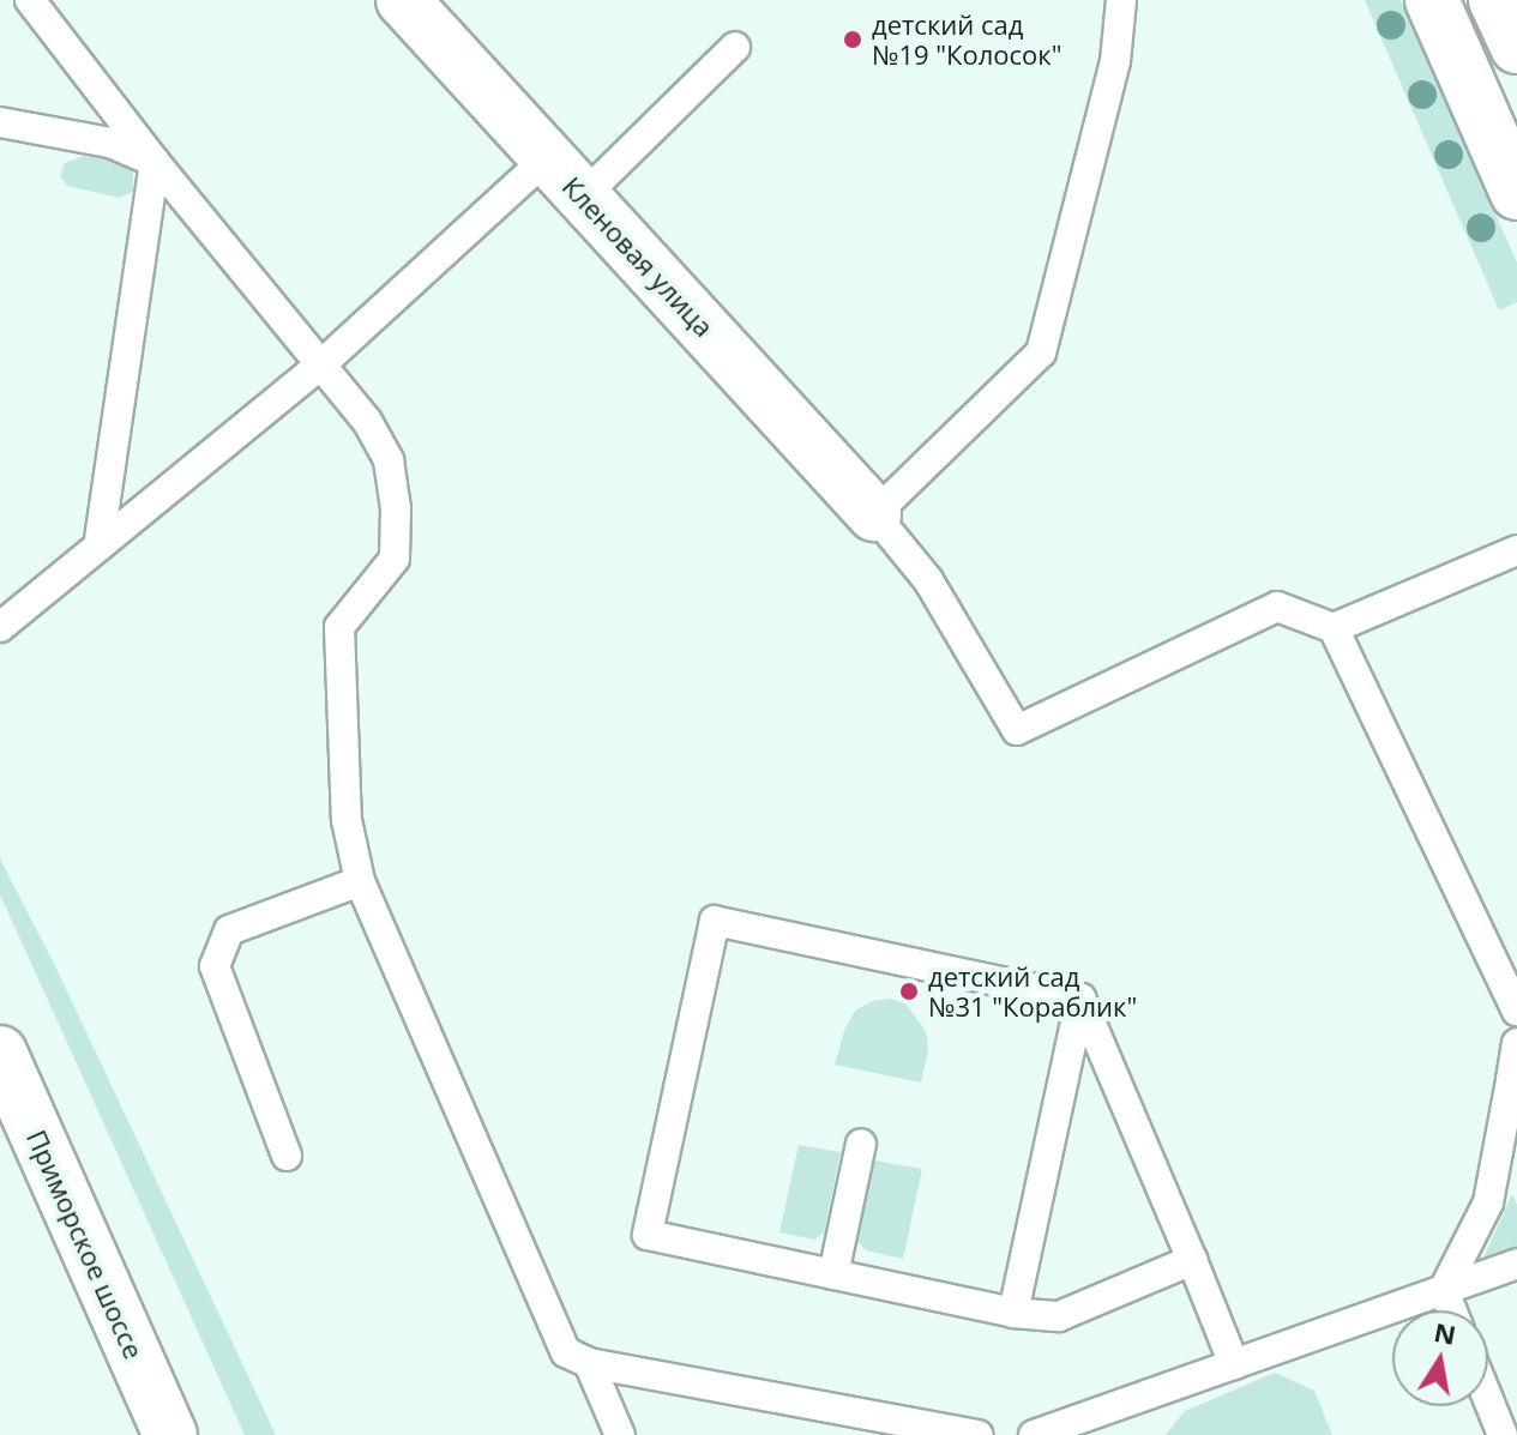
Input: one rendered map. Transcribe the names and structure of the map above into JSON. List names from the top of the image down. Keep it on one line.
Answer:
{"streets":{"street":["Кленовая улица","Приморское шоссе"]},"places":["детский сад №19 \"Колосок\"","детский сад №31 \"Кораблик\""],"north":"top"}
